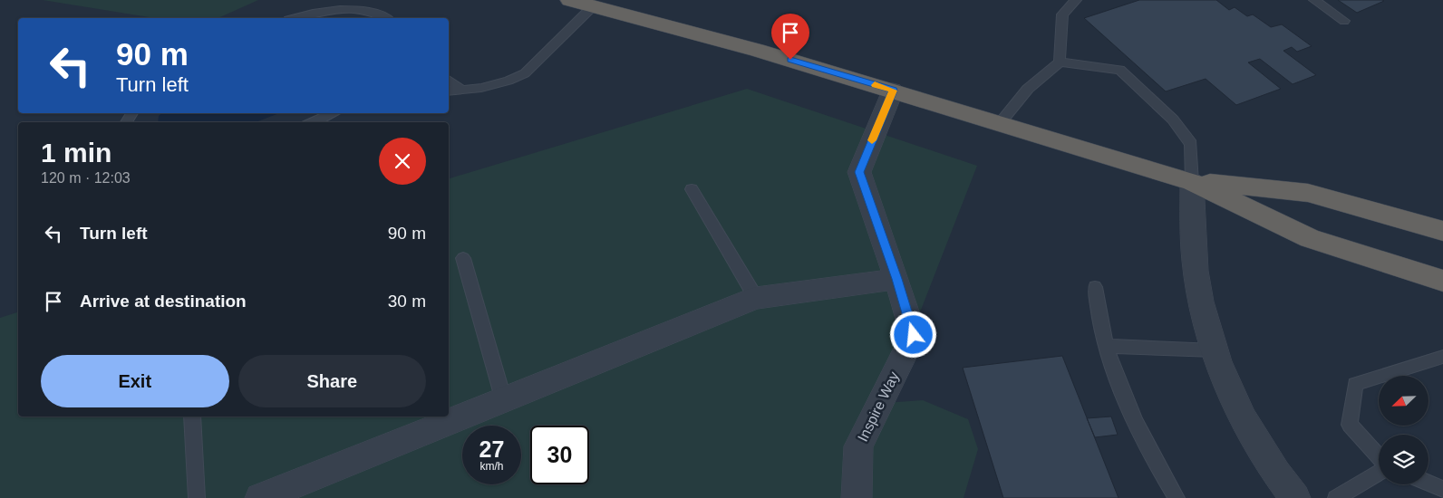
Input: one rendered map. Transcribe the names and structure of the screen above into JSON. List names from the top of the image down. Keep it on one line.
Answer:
{"streets":{"street":["Inspire Way"]},"north":"bottom left","page":{"turn":["90 m","Turn left"],"heading":["1 min","120 m · 12:03"],"list":[{"name":"Turn left","value":"90 m"},{"name":"Arrive at destination","value":"30 m"}],"buttons":["Exit","Share"],"speed":"27 km/h","limit":"30"}}
